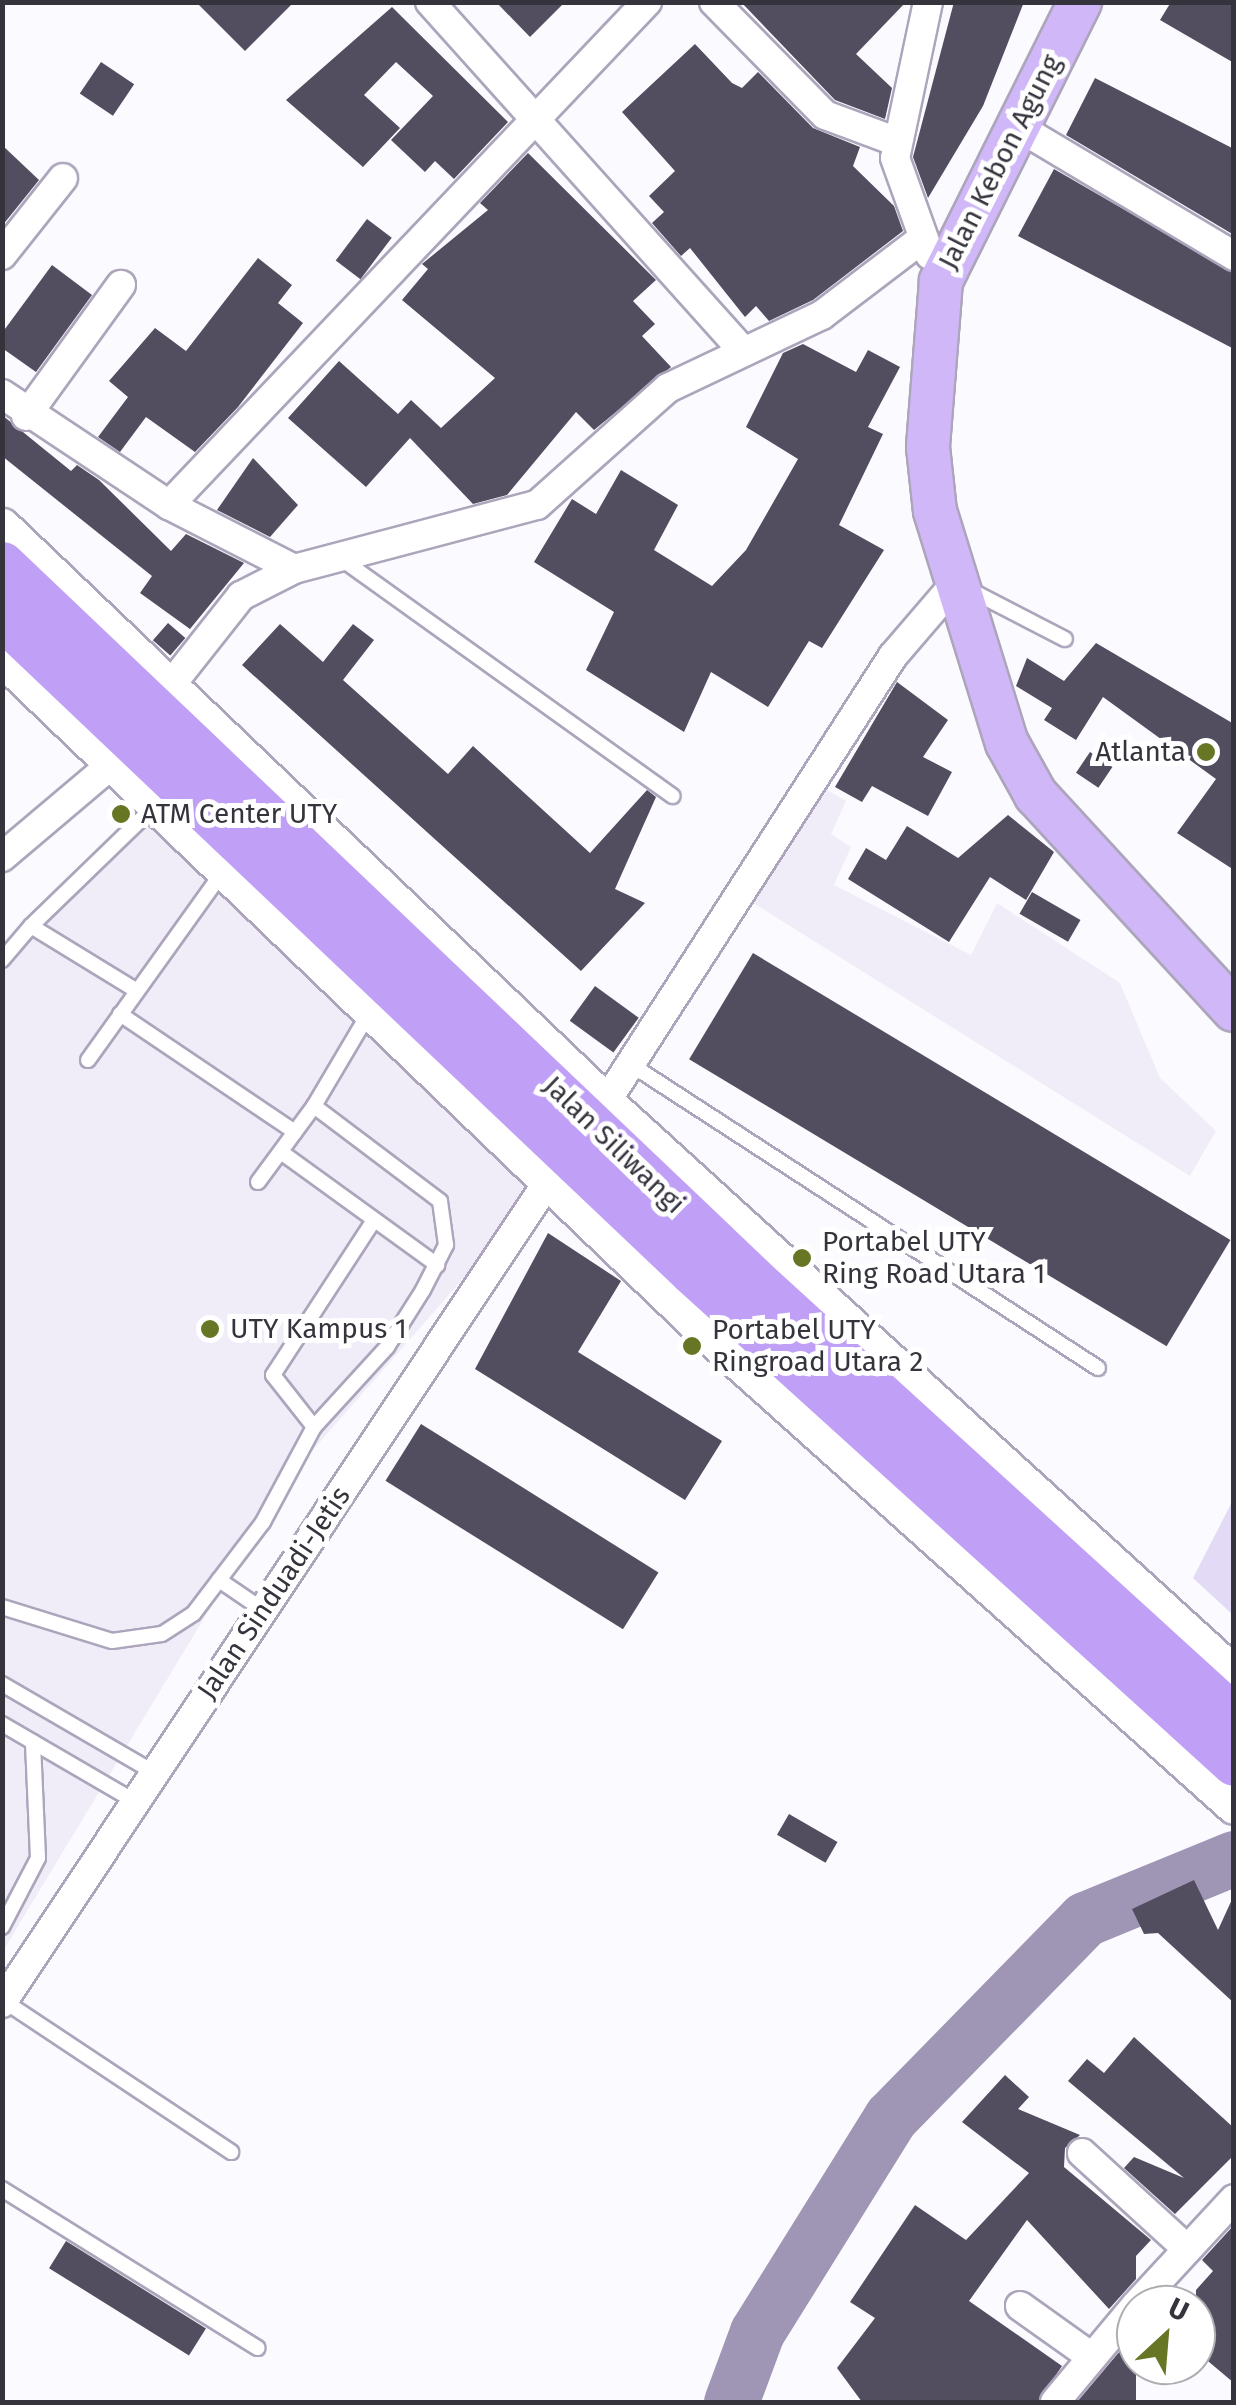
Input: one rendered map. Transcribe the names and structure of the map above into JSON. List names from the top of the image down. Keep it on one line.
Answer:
{"streets":{"highway":["Jalan Siliwangi"],"main road":["Jalan Kebon Agung"],"street":["Jalan Sinduadi-Jetis"]},"places":["Atlanta","ATM Center UTY","Portabel UTY Ring Road Utara 1","UTY Kampus 1","Portabel UTY Ringroad Utara 2"],"north":"top right"}
